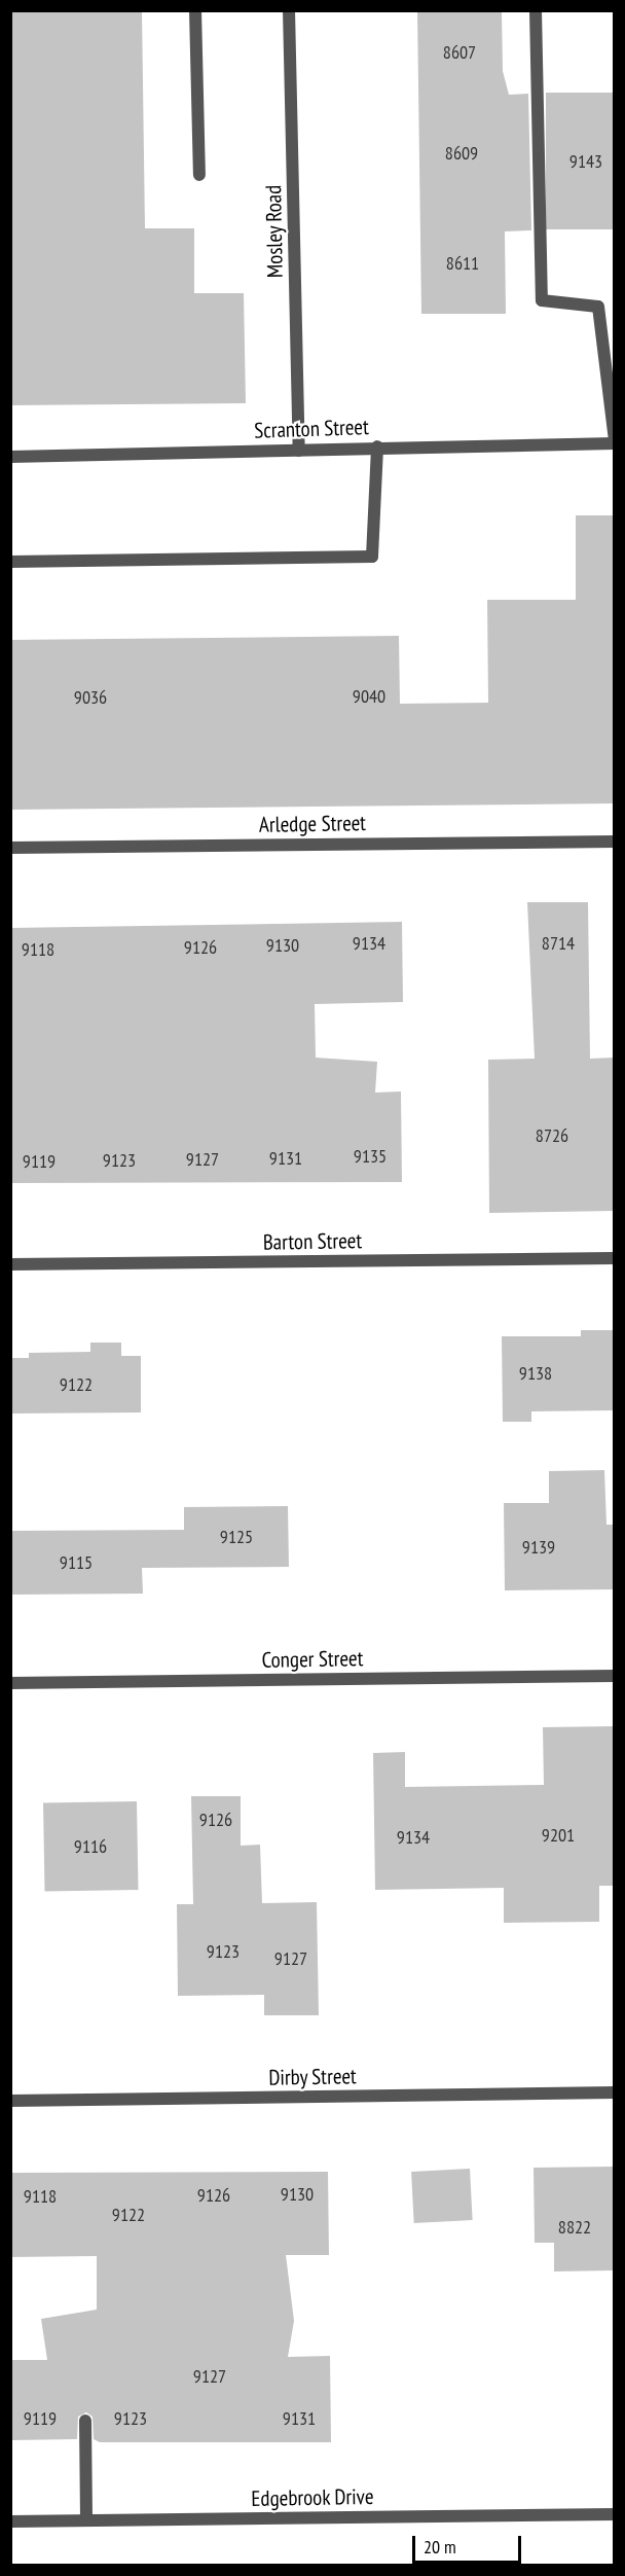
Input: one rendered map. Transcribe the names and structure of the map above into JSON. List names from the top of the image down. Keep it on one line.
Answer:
{"streets":{"street":["Mosley Road","Scranton Street","Arledge Street","Barton Street","Conger Street","Dirby Street","Edgebrook Drive"]},"crossings":[["Mosley Road","Scranton Street"]],"house_numbers":["8607","8609","9143","8611","9040","9036","9134","8714","9130","9126","9118","8726","9135","9131","9127","9123","9119","9138","9122","9125","9139","9115","9126","9201","9134","9116","9123","9127","9130","9126","9118","9122","8822","9127","9119","9123","9131"],"scale_bar":"20 m"}
